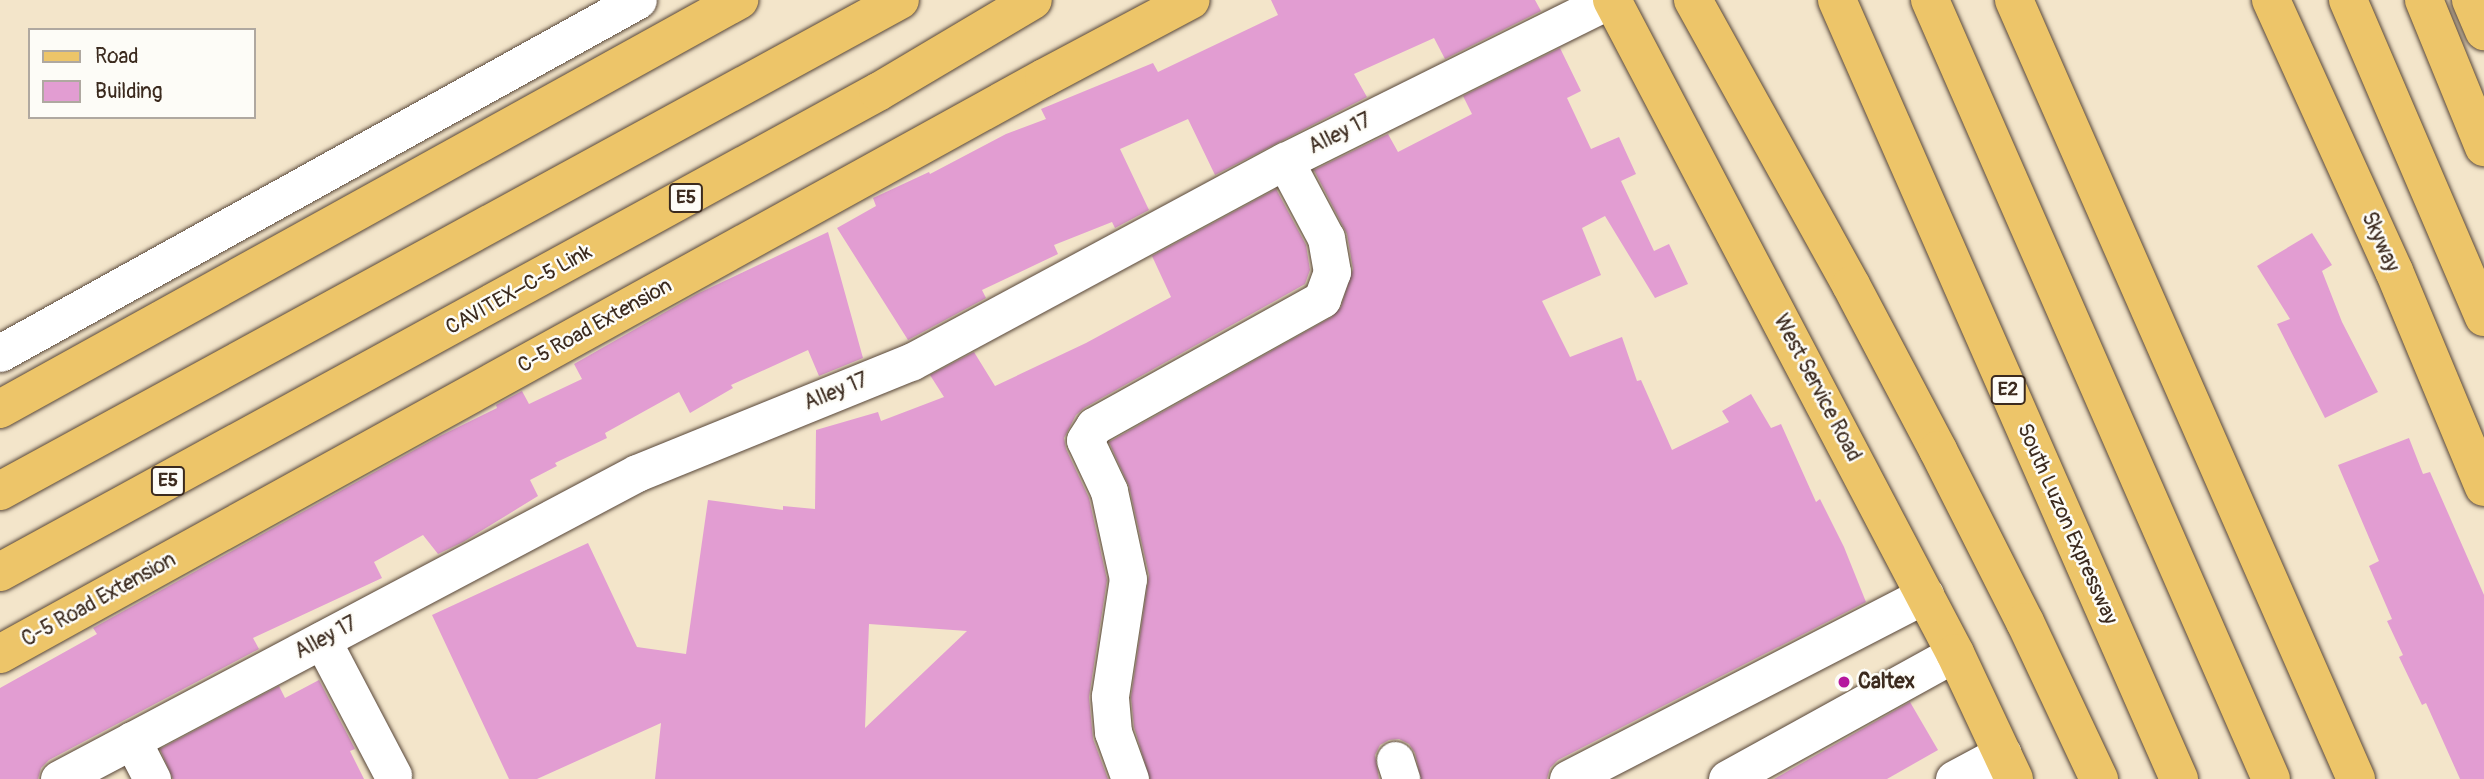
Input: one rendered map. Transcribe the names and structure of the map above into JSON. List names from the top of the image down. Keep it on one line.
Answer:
{"streets":{"main road":["E5","Skyway","CAVITEX–C-5 Link","C-5 Road Extension","West Service Road","E2","South Luzon Expressway"],"street":["Alley 17"]},"crossings":[["Alley 17","West Service Road"]],"places":["Caltex"],"legend":["Road","Building"]}
